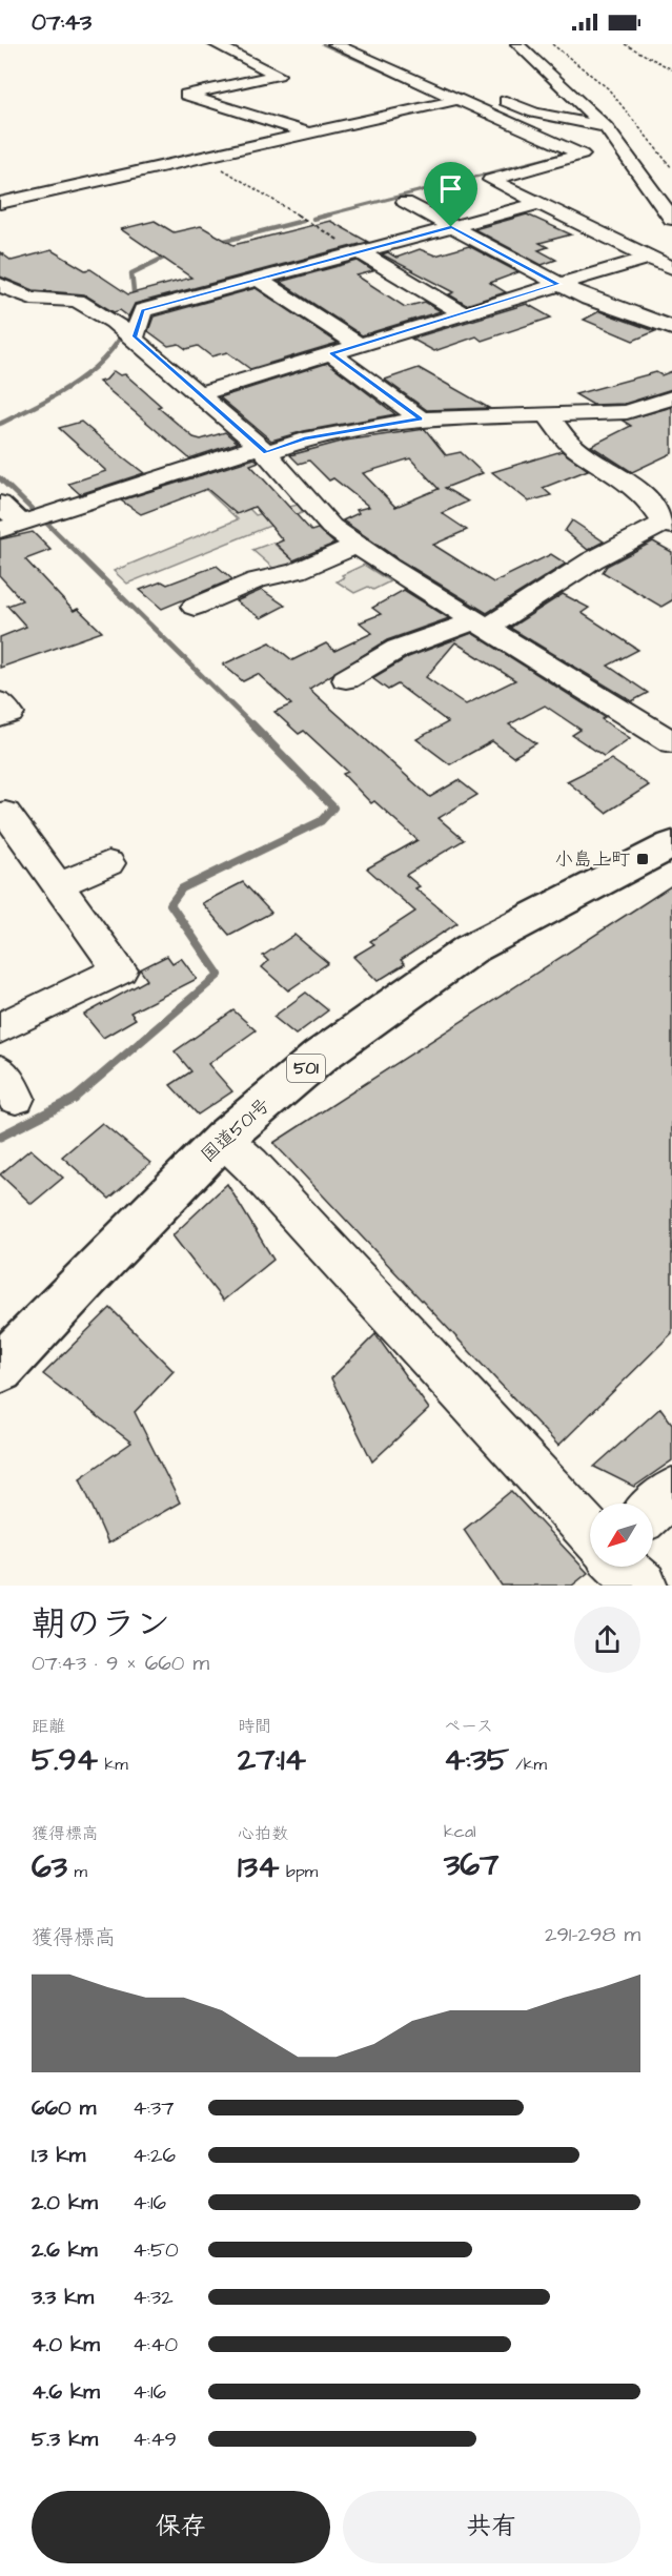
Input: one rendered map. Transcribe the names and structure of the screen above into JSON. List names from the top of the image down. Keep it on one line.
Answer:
{"streets":{"highway":["501","国道501号"]},"places":{"transit":["小島上町"]},"north":"bottom left","page":{"status":"07:43","heading":["朝のラン","07:43 · 9 × 660 m"],"stats":[["距離","5.94 km"],["時間","27:14"],["ペース","4:35 /km"],["獲得標高","63 m"],["心拍数","134 bpm"],["kcal","367"]],"chart":["獲得標高","291–298 m"],"list":[{"name":"660 m","note":"4:37"},{"name":"1.3 km","note":"4:26"},{"name":"2.0 km","note":"4:16"},{"name":"2.6 km","note":"4:50"},{"name":"3.3 km","note":"4:32"},{"name":"4.0 km","note":"4:40"},{"name":"4.6 km","note":"4:16"},{"name":"5.3 km","note":"4:49"}],"buttons":["保存","共有"]}}
